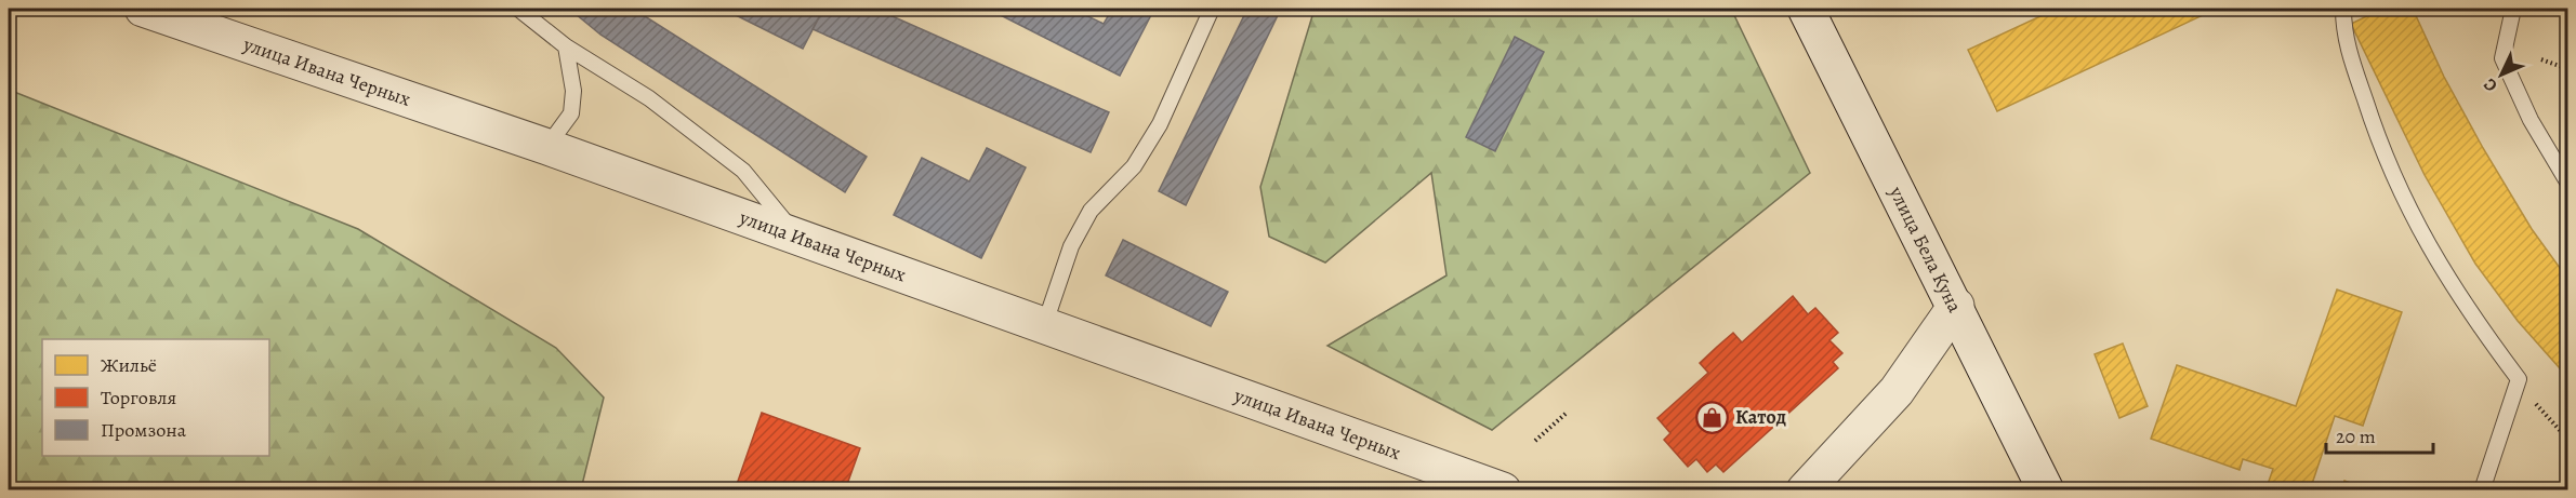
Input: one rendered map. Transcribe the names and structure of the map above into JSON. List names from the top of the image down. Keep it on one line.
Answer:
{"streets":{"street":["улица Ивана Черных","улица Бела Куна"]},"places":{"shop":["Катод"]},"legend":["Жильё","Торговля","Промзона"],"scale_bar":"20 m","north":"bottom left"}
